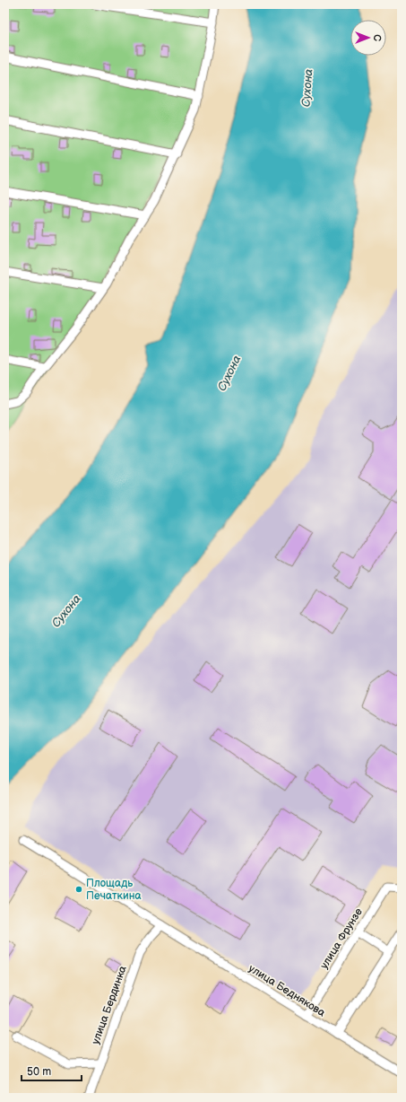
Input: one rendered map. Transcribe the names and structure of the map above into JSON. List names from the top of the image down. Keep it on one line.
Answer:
{"streets":{"street":["улица Фрунзе","улица Беднякова","улица Бердинка"]},"crossings":[["улица Фрунзе","улица Беднякова"],["улица Беднякова","улица Бердинка"]],"water":["Сухона"],"places":["Площадь Печаткина"],"scale_bar":"50 m","north":"right"}
